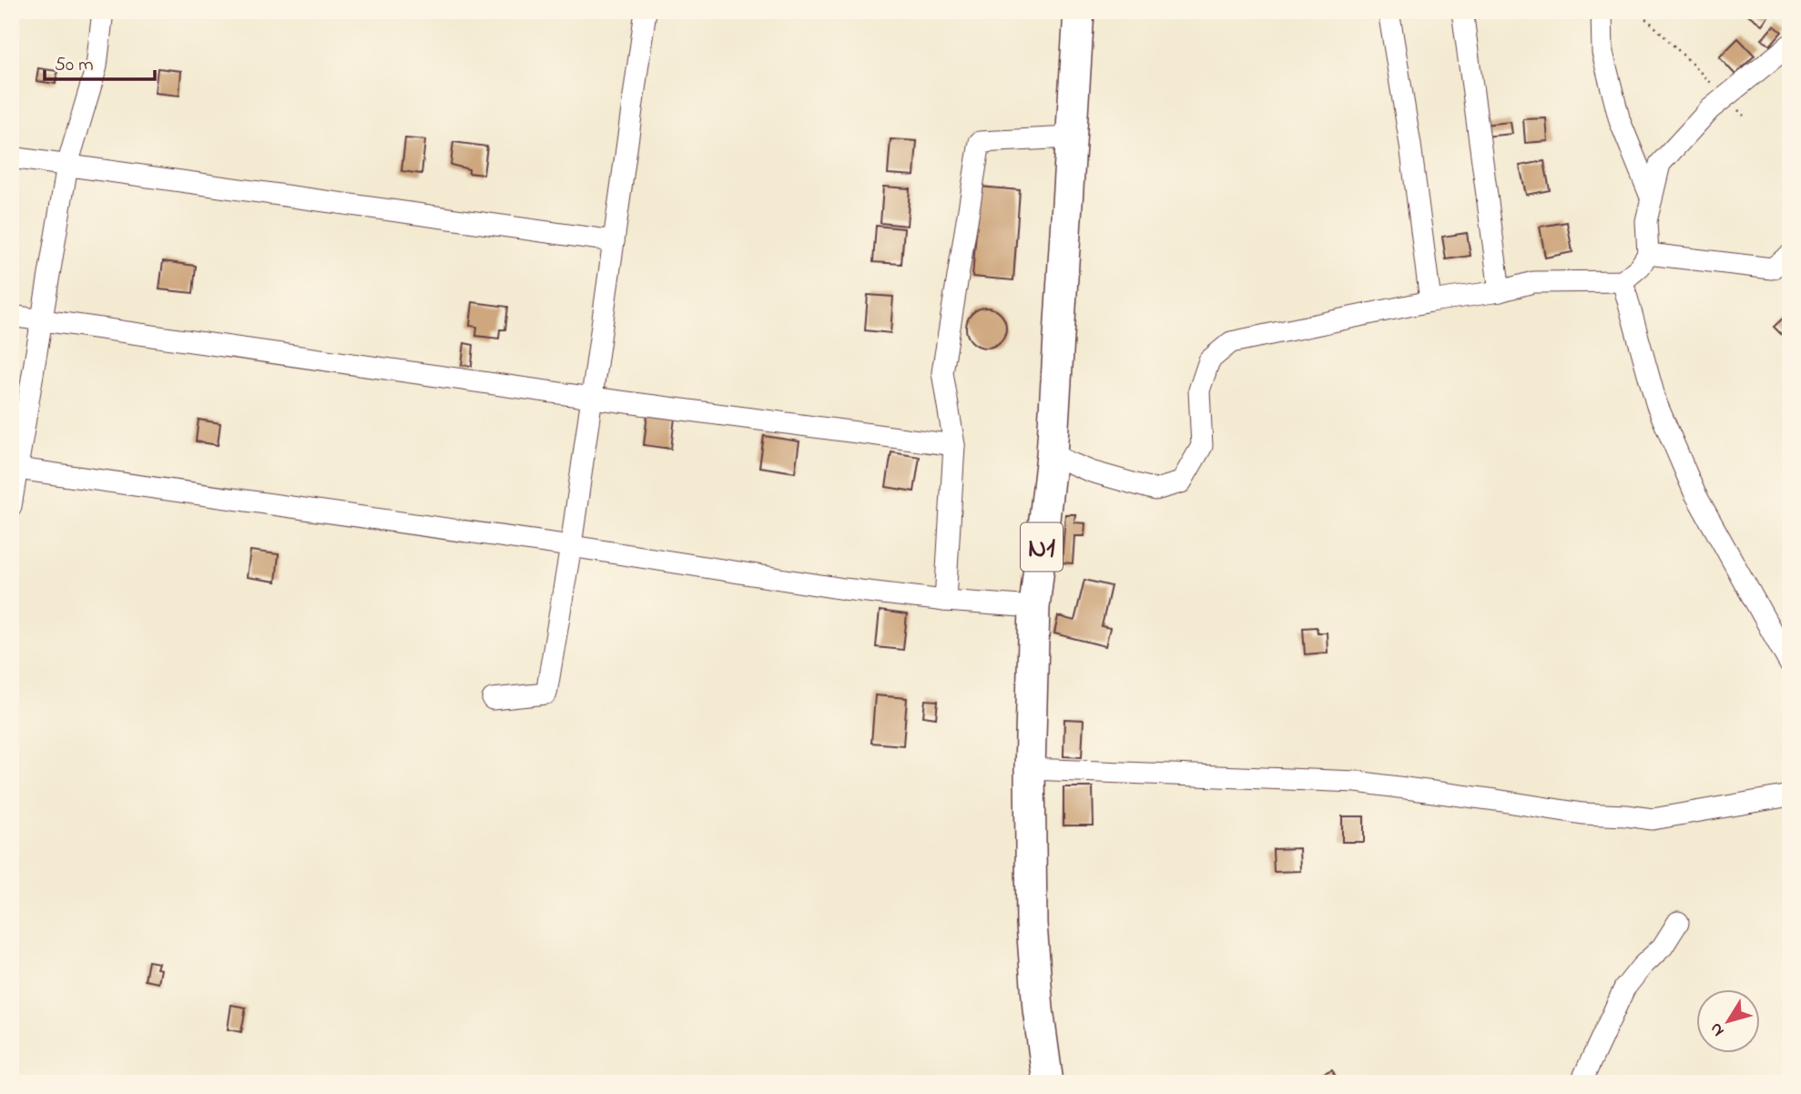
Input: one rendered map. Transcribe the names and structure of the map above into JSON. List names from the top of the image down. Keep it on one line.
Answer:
{"streets":{"highway":["N1"]},"scale_bar":"50 m","north":"bottom left"}
